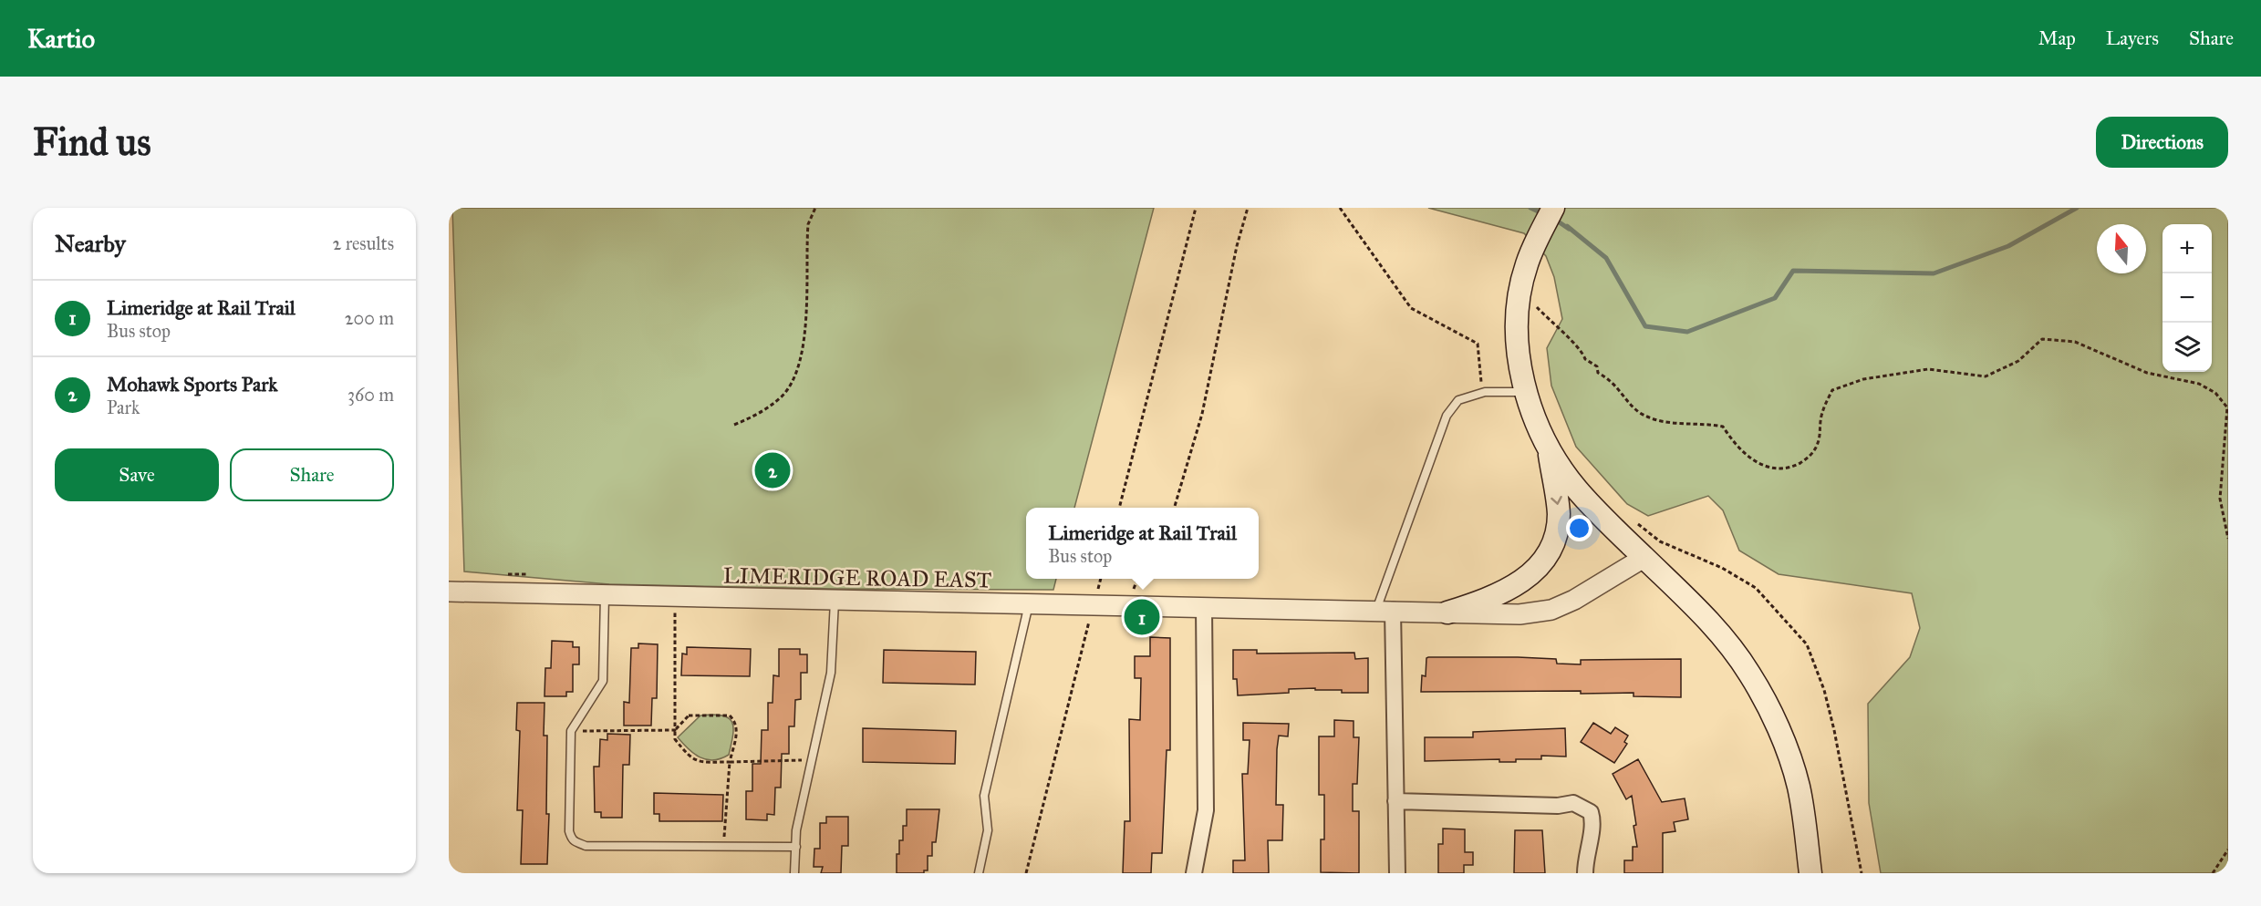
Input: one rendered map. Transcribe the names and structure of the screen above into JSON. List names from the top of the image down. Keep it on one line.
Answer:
{"streets":{"street":["LIMERIDGE ROAD EAST"]},"north":"top","page":{"header":"Kartio","nav":["Map","Layers","Share"],"buttons":["Directions",["Save","Share"]],"title":"Find us","heading":["Nearby","2 results"],"map_buttons":["+","−"],"list":[{"mark":"1","name":"Limeridge at Rail Trail","note":"Bus stop","value":"200 m"},{"mark":"2","name":"Mohawk Sports Park","note":"Park","value":"360 m"}],"pins":["2","1"],"popup":["Limeridge at Rail Trail","Bus stop"]}}
